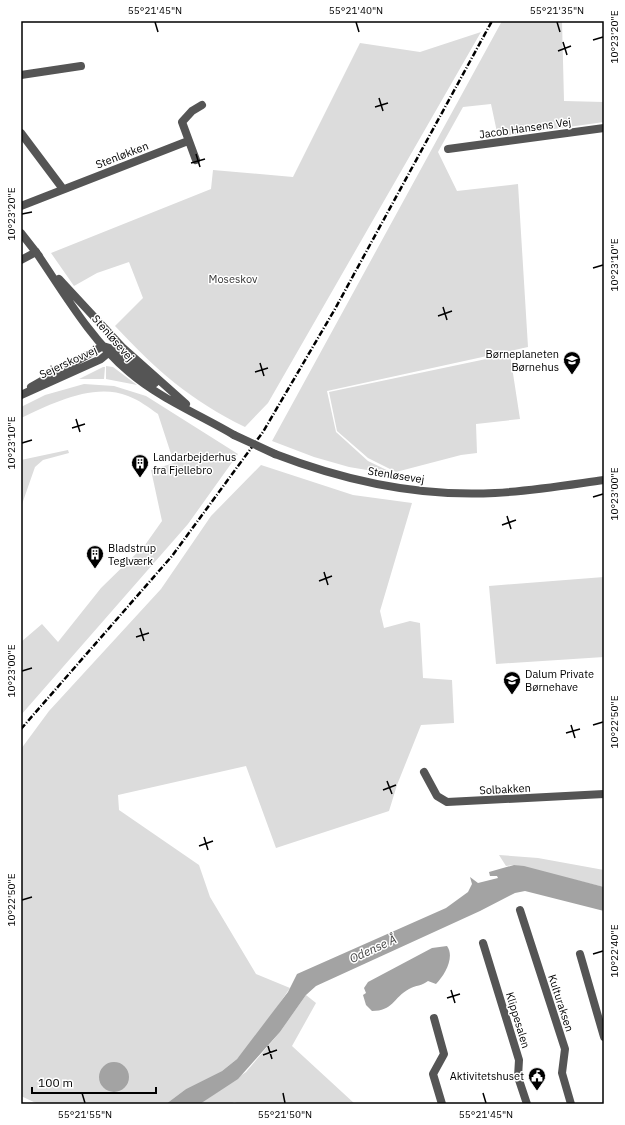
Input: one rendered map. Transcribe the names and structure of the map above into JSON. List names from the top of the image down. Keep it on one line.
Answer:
{"streets":{"street":["Jacob Hansens Vej","Stenløkken","Stenløsevej","Sejerskovvej","Solbakken","Kulturaksen","Klippesalen"]},"crossings":[["Stenløsevej","Sejerskovvej"]],"water":["Odense Å"],"parks":["Moseskov"],"places":{"school or university":["Børneplaneten Børnehus","Dalum Private Børnehave"],"building":["Landarbejderhus fra Fjellebro","Bladstrup Teglværk"],"public building":["Aktivitetshuset"]},"scale_bar":"100 m","coordinates":["55°21'45\"N","55°21'40\"N","55°21'35\"N","10°23'20\"E","10°23'10\"E","10°23'00\"E","10°22'50\"E","10°22'40\"E","55°21'55\"N","55°21'50\"N"]}
